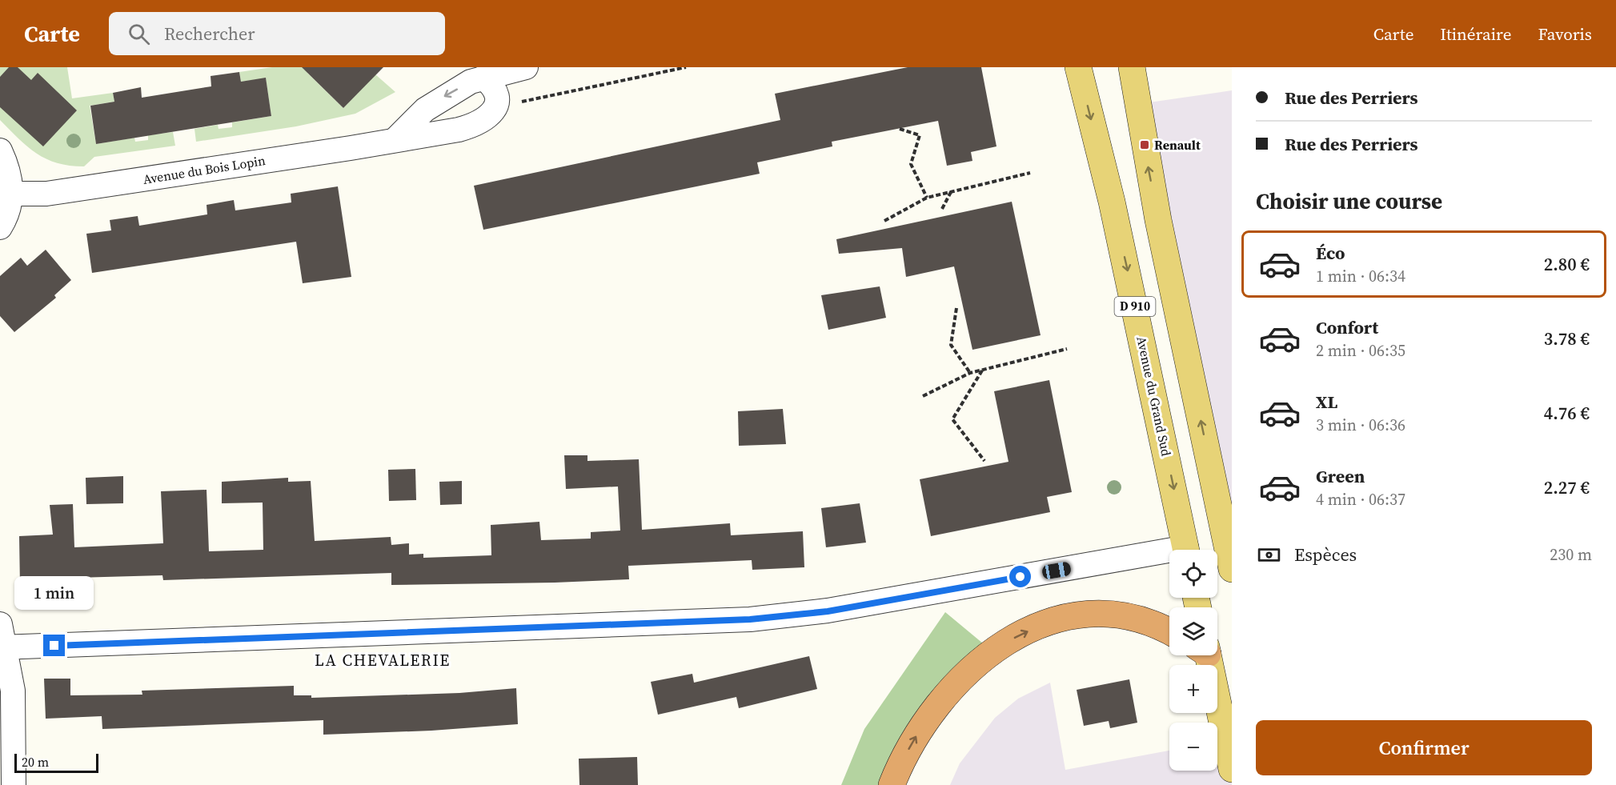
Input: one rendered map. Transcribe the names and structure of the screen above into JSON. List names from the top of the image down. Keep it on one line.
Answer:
{"streets":{"main road":["D 910","Avenue du Grand Sud"],"street":["Avenue du Bois Lopin"]},"districts":["LA CHEVALERIE"],"places":{"transit":["Renault"]},"scale_bar":"20 m","page":{"header":"Carte","search":"Rechercher","nav":["Carte","Itinéraire","Favoris"],"banner":["Rue des Perriers","Rue des Perriers"],"heading":"Choisir une course","list":[{"name":"Éco","note":"1 min · 06:34","value":"2.80 €"},{"name":"Confort","note":"2 min · 06:35","value":"3.78 €"},{"name":"XL","note":"3 min · 06:36","value":"4.76 €"},{"name":"Green","note":"4 min · 06:37","value":"2.27 €"}],"pay":["Espèces","230 m"],"map_buttons":["+","−"],"bubble":"1 min","buttons":"Confirmer","scale":"20 m"}}
